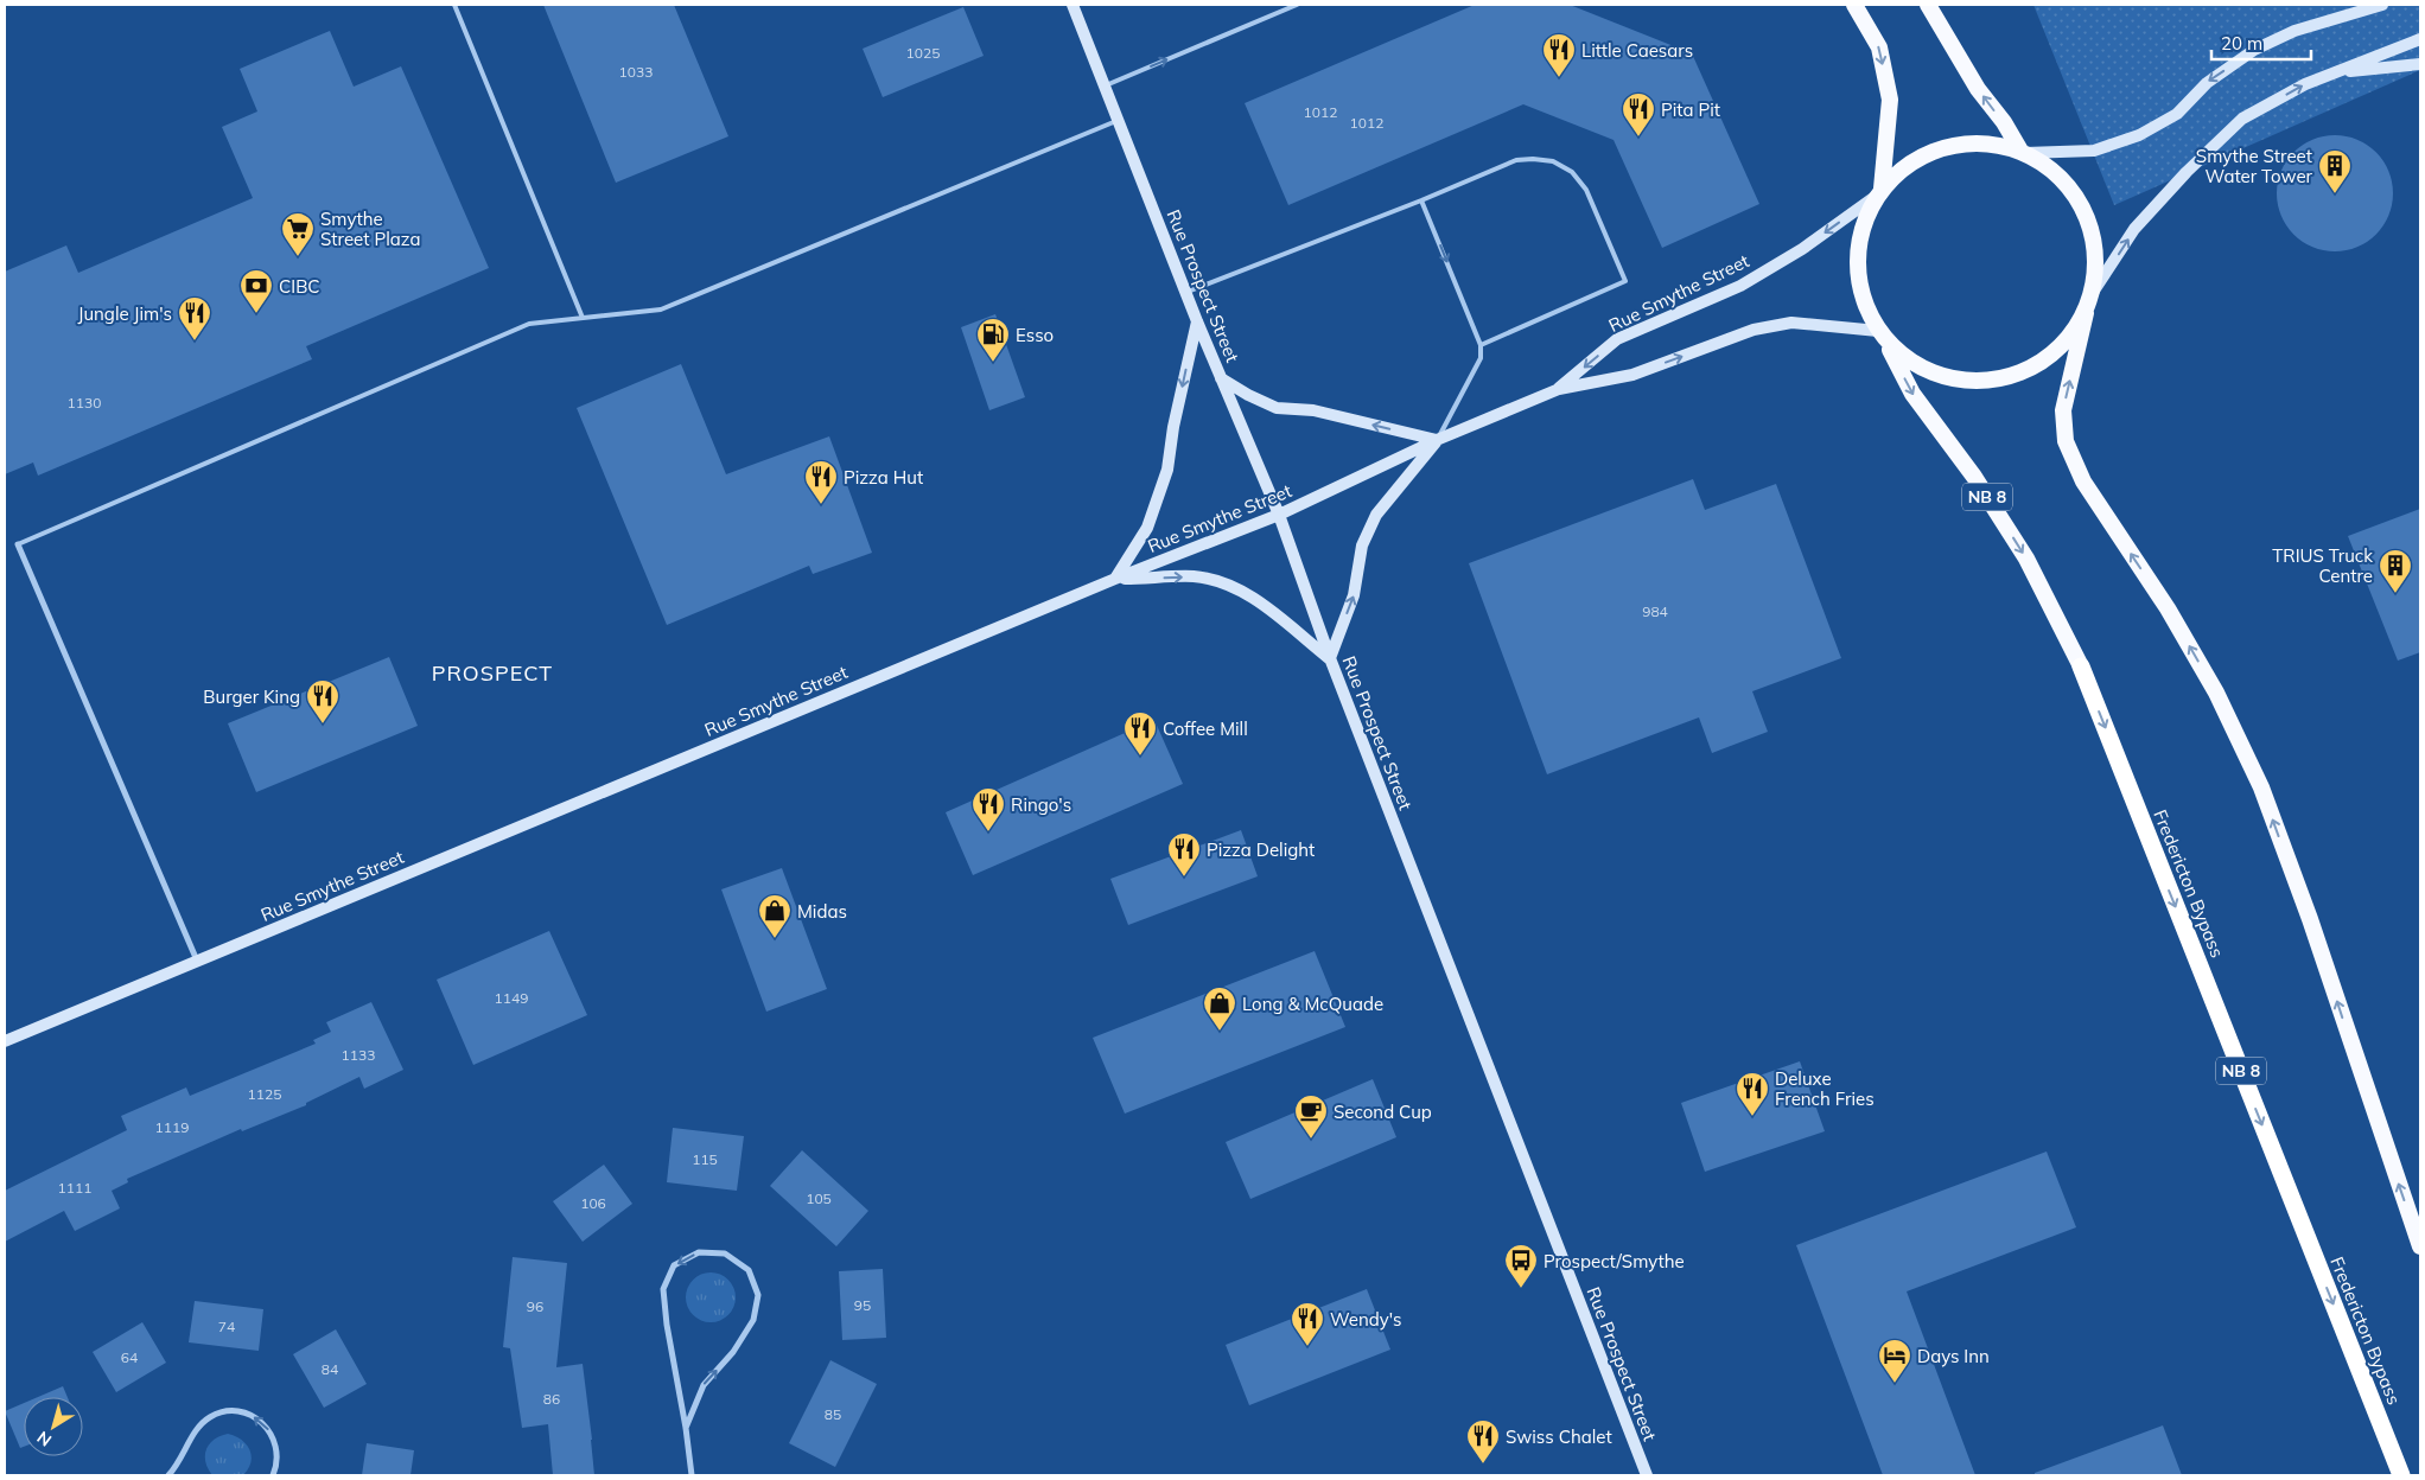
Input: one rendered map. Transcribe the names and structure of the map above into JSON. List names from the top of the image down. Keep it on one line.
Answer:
{"streets":{"highway":["NB 8","Fredericton Bypass"],"main road":["Rue Prospect Street","Rue Smythe Street"]},"crossings":[["Rue Prospect Street","Rue Smythe Street"],["Rue Smythe Street","Fredericton Bypass"]],"districts":["PROSPECT"],"places":{"restaurant":["Little Caesars","Pita Pit","Jungle Jim's","Pizza Hut","Burger King","Coffee Mill","Ringo's","Pizza Delight","Deluxe French Fries","Wendy's","Swiss Chalet"],"building":["Smythe Street Water Tower","TRIUS Truck Centre"],"supermarket":["Smythe Street Plaza"],"bank":["CIBC"],"fuel station":["Esso"],"shop":["Midas","Long & McQuade"],"cafe":["Second Cup"],"bus stop":["Prospect/Smythe"],"hotel":["Days Inn"]},"house_numbers":["1025","1033","1012","1012","1130","984","1149","1133","1125","1119","115","1111","105","106","95","96","74","64","84","86","85"],"scale_bar":"20 m","north":"bottom left"}
